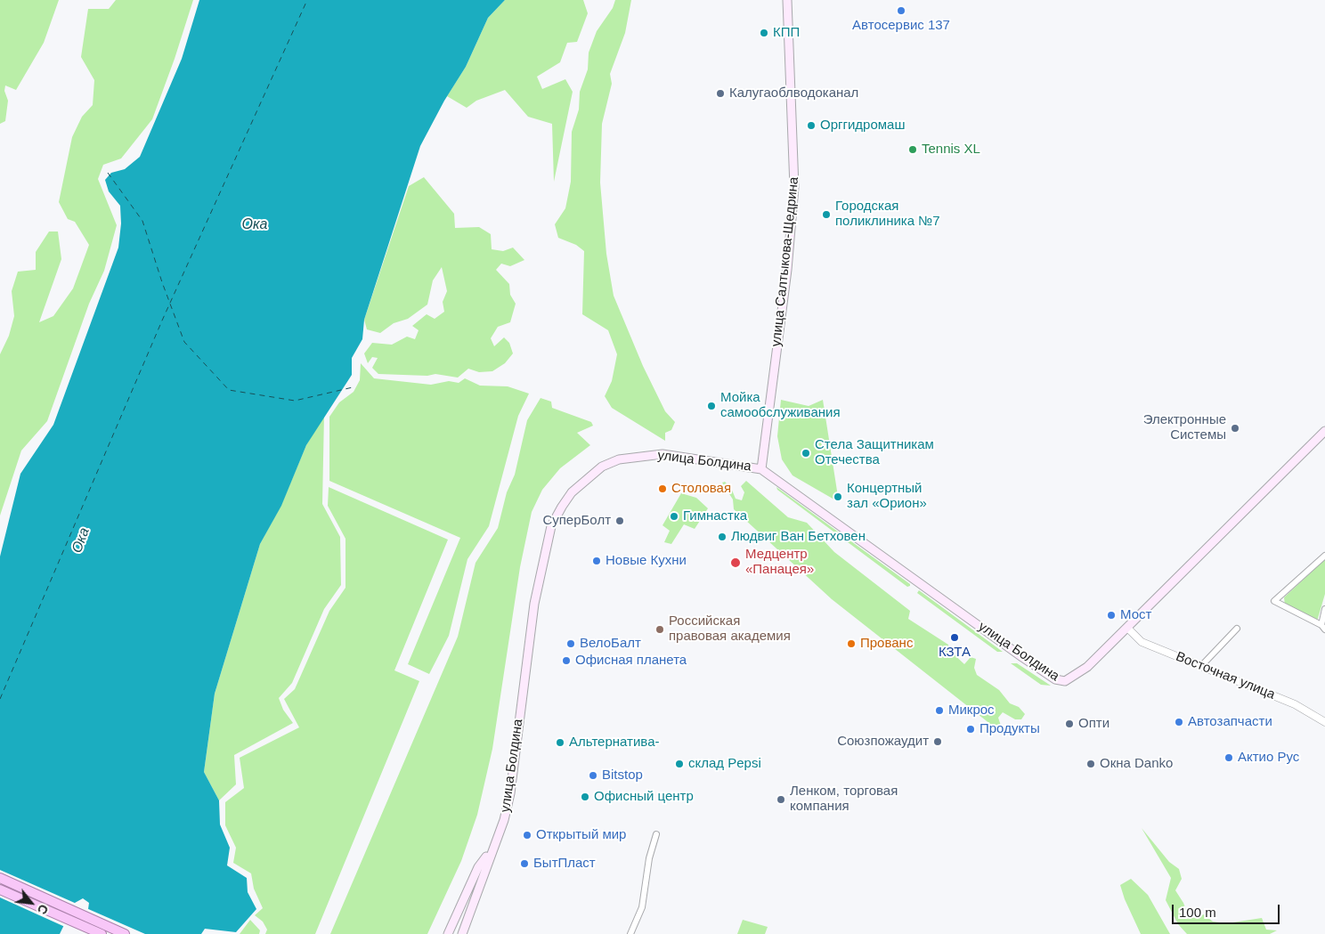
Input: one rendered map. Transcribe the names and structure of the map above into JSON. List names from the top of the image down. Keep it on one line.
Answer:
{"streets":{"main road":["улица Салтыкова-Щедрина","улица Болдина"],"street":["Восточная улица"]},"crossings":[["улица Салтыкова-Щедрина","улица Болдина"],["улица Болдина","Восточная улица"]],"water":["Ока"],"places":["Автосервис 137","КПП","Калугаоблводоканал","Орггидромаш","Tennis XL","Городская поликлиника №7","Мойка самообслуживания","Электронные Системы","Стела Защитникам Отечества","Столовая","Концертный зал «Орион»","Гимнастка","СуперБолт","Людвиг Ван Бетховен","Новые Кухни","Медцентр «Панацея»","Мост","Российская правовая академия","КЗТА","ВелоБалт","Прованс","Офисная планета","Микрос","Автозапчасти","Опти","Продукты","Союзпожаудит","Альтернатива-","Актио Рус","склад Pepsi","Окна Danko","Bitstop","Офисный центр","Ленком, торговая компания","Открытый мир","БытПласт"],"scale_bar":"100 m","north":"bottom right"}
